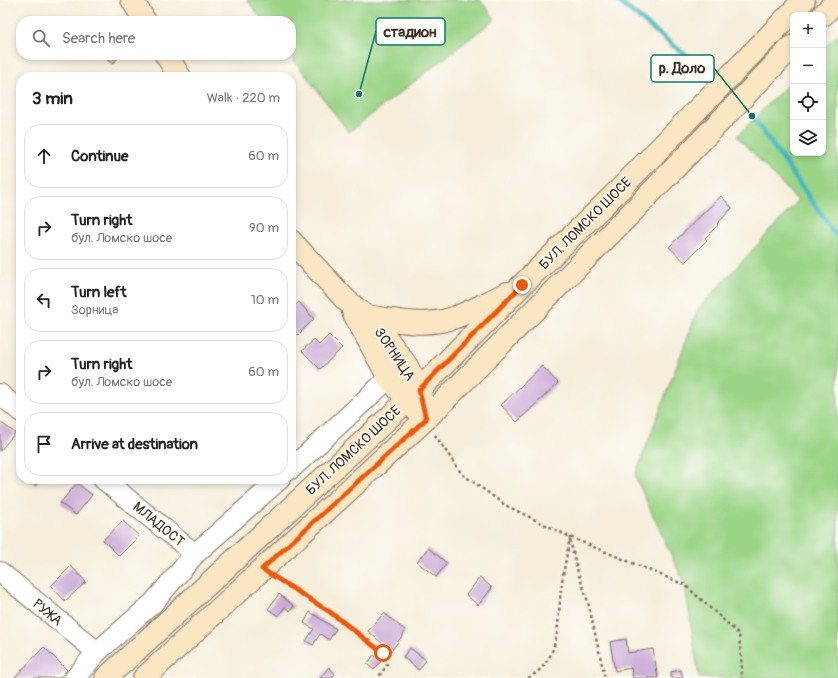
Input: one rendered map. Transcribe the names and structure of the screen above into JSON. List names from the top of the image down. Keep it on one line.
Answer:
{"streets":{"main road":["БУЛ. ЛОМСКО ШОСЕ","ЗОРНИЦА"],"street":["МЛАДОСТ","РУЖА"]},"crossings":[["БУЛ. ЛОМСКО ШОСЕ","ЗОРНИЦА"]],"places":["стадион","р. Доло"],"page":{"map_buttons":["+","−"],"search":"Search here","heading":["3 min","Walk · 220 m"],"list":[["Continue","60 m"],["Turn right","бул. Ломско шосе","90 m"],["Turn left","Зорница","10 m"],["Turn right","бул. Ломско шосе","60 m"],"Arrive at destination"]}}
